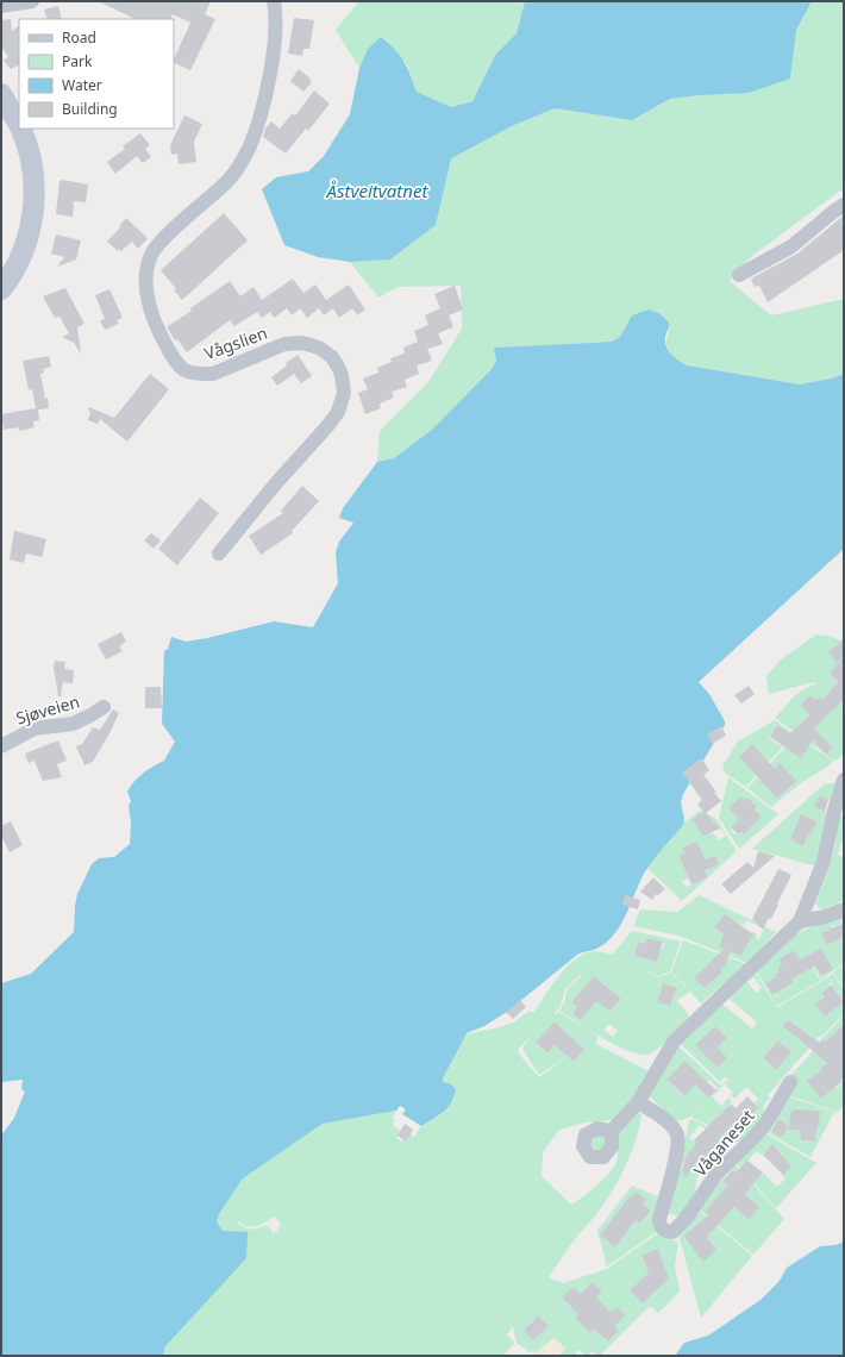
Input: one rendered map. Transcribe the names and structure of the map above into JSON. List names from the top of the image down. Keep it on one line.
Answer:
{"streets":{"street":["Vågslien","Sjøveien","Våganeset"]},"water":["Åstveitvatnet"],"legend":["Road","Park","Water","Building"]}
